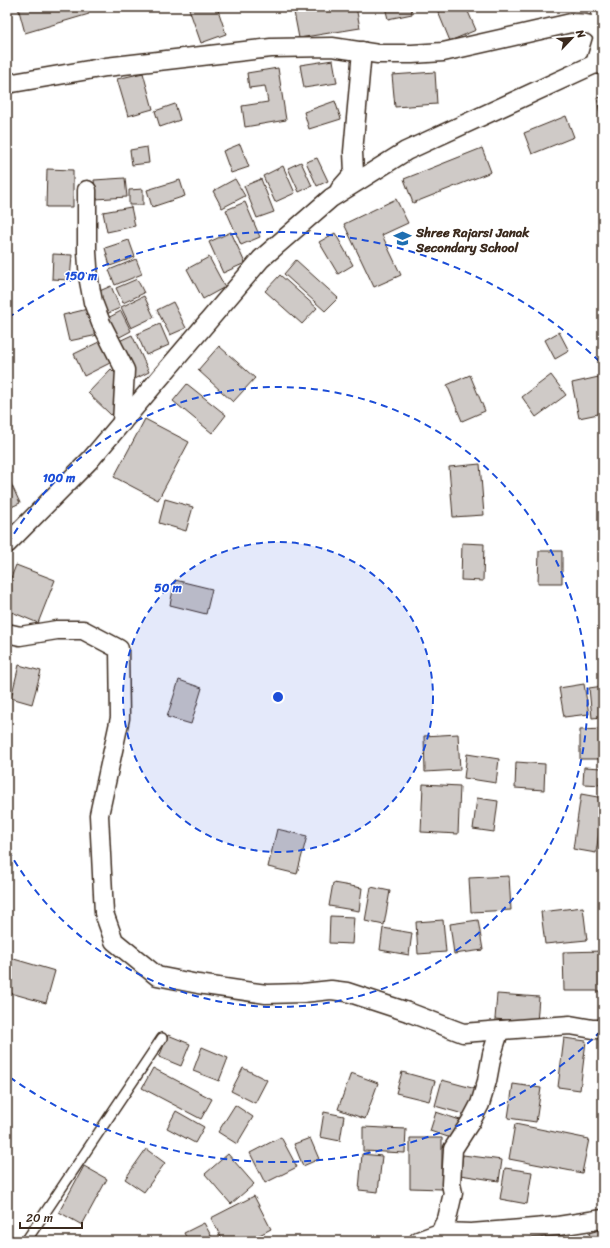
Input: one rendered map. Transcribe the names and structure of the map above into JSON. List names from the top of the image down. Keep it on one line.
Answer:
{"places":{"school or university":["Shree Rajarsi Janak Secondary School"]},"scale_bar":"20 m","north":"top right","rings":["150 m","100 m","50 m"]}
